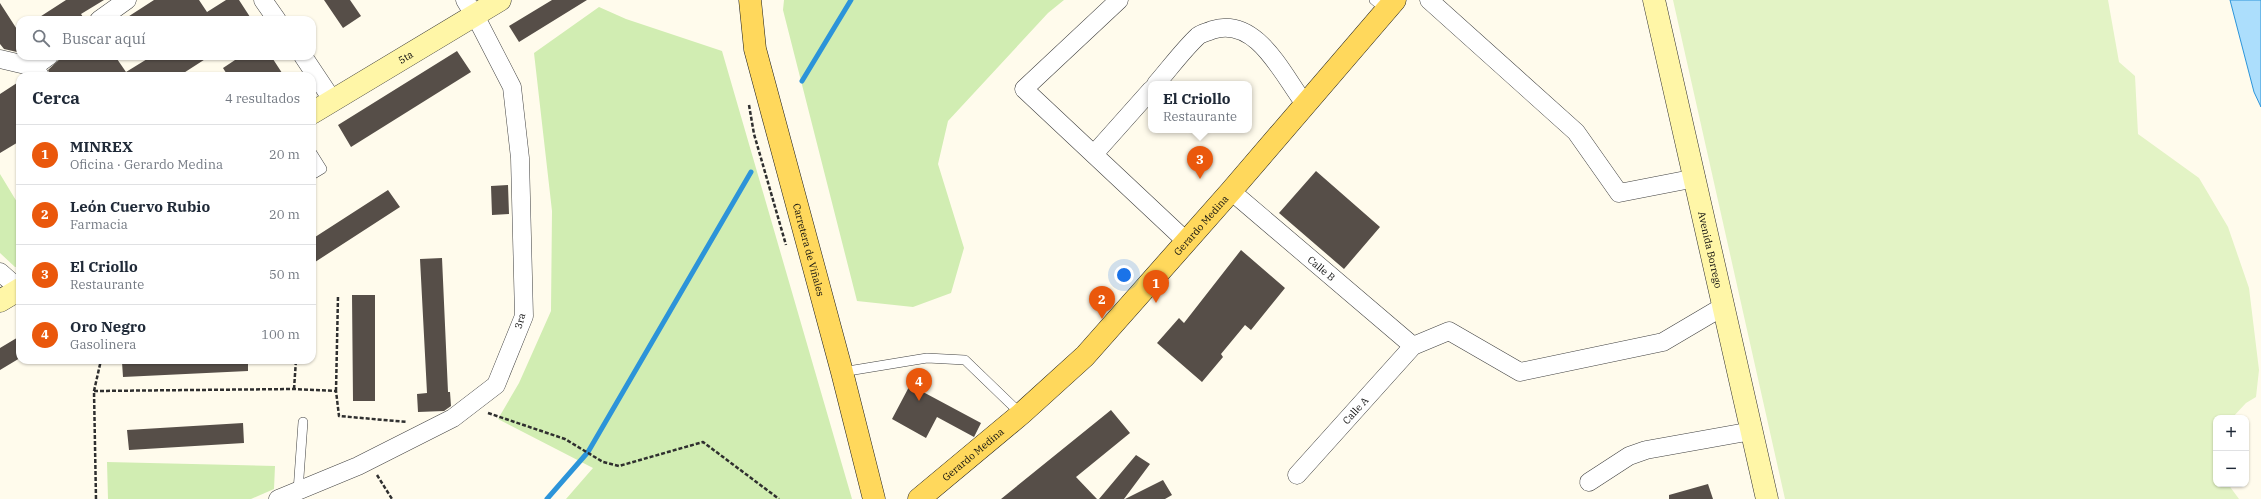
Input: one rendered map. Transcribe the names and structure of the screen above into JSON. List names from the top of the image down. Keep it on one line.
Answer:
{"streets":{"main road":["5ta","Gerardo Medina","Avenida Borrego","Carretera de Viñales"],"street":["Calle B","3ra","Calle A"]},"crossings":[["5ta","3ra"],["Gerardo Medina","Calle B"],["Calle B","Calle A"]],"page":{"search":"Buscar aquí","heading":["Cerca","4 resultados"],"popup":["El Criollo","Restaurante"],"list":[{"mark":"1","name":"MINREX","note":"Oficina · Gerardo Medina","value":"20 m"},{"mark":"2","name":"León Cuervo Rubio","note":"Farmacia","value":"20 m"},{"mark":"3","name":"El Criollo","note":"Restaurante","value":"50 m"},{"mark":"4","name":"Oro Negro","note":"Gasolinera","value":"100 m"}],"pins":["3","1","2","4"],"map_buttons":["+","−"]}}
